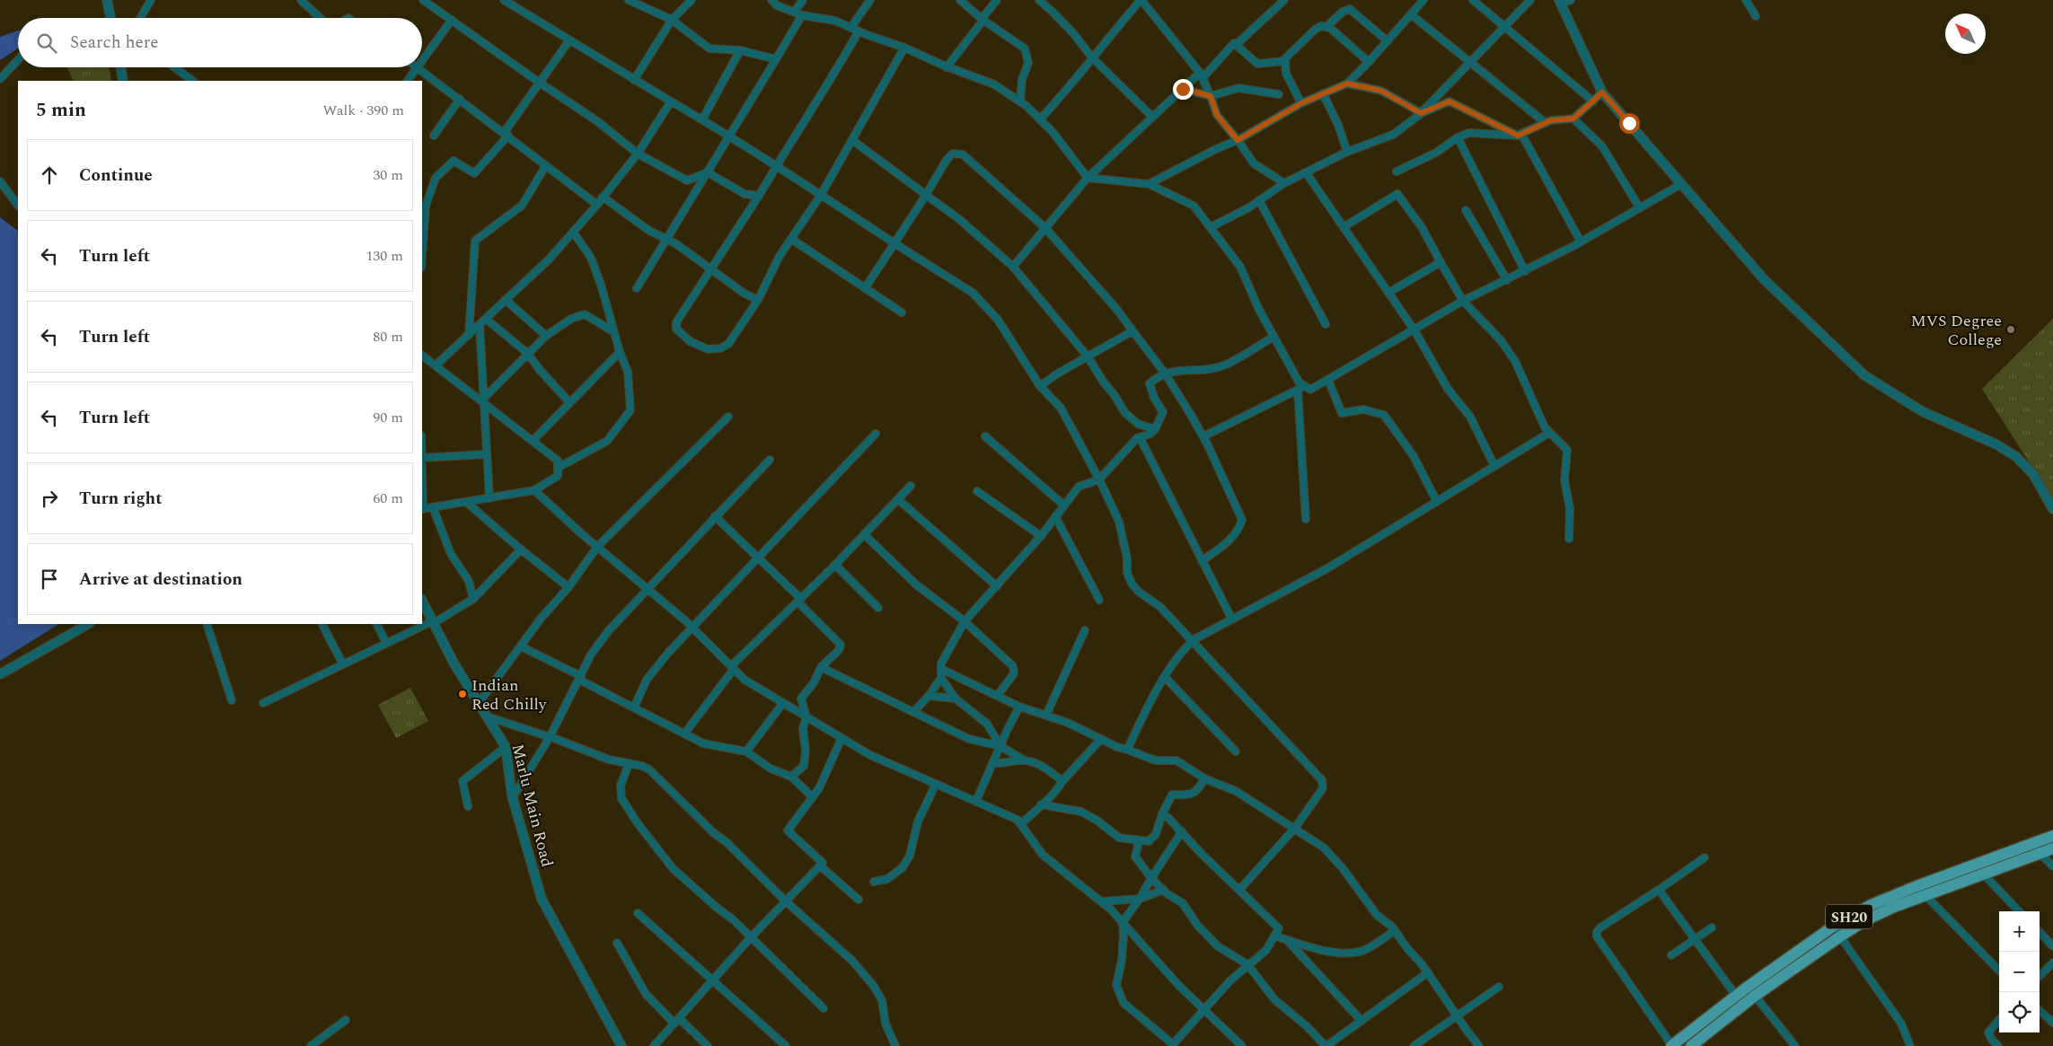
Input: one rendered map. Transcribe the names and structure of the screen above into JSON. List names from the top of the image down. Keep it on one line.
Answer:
{"streets":{"main road":["SH20"],"street":["Marlu Main Road"]},"places":["MVS Degree College","Indian Red Chilly"],"north":"top left","page":{"search":"Search here","heading":["5 min","Walk · 390 m"],"list":[["Continue","30 m"],["Turn left","130 m"],["Turn left","80 m"],["Turn left","90 m"],["Turn right","60 m"],"Arrive at destination"],"map_buttons":["+","−"]}}
